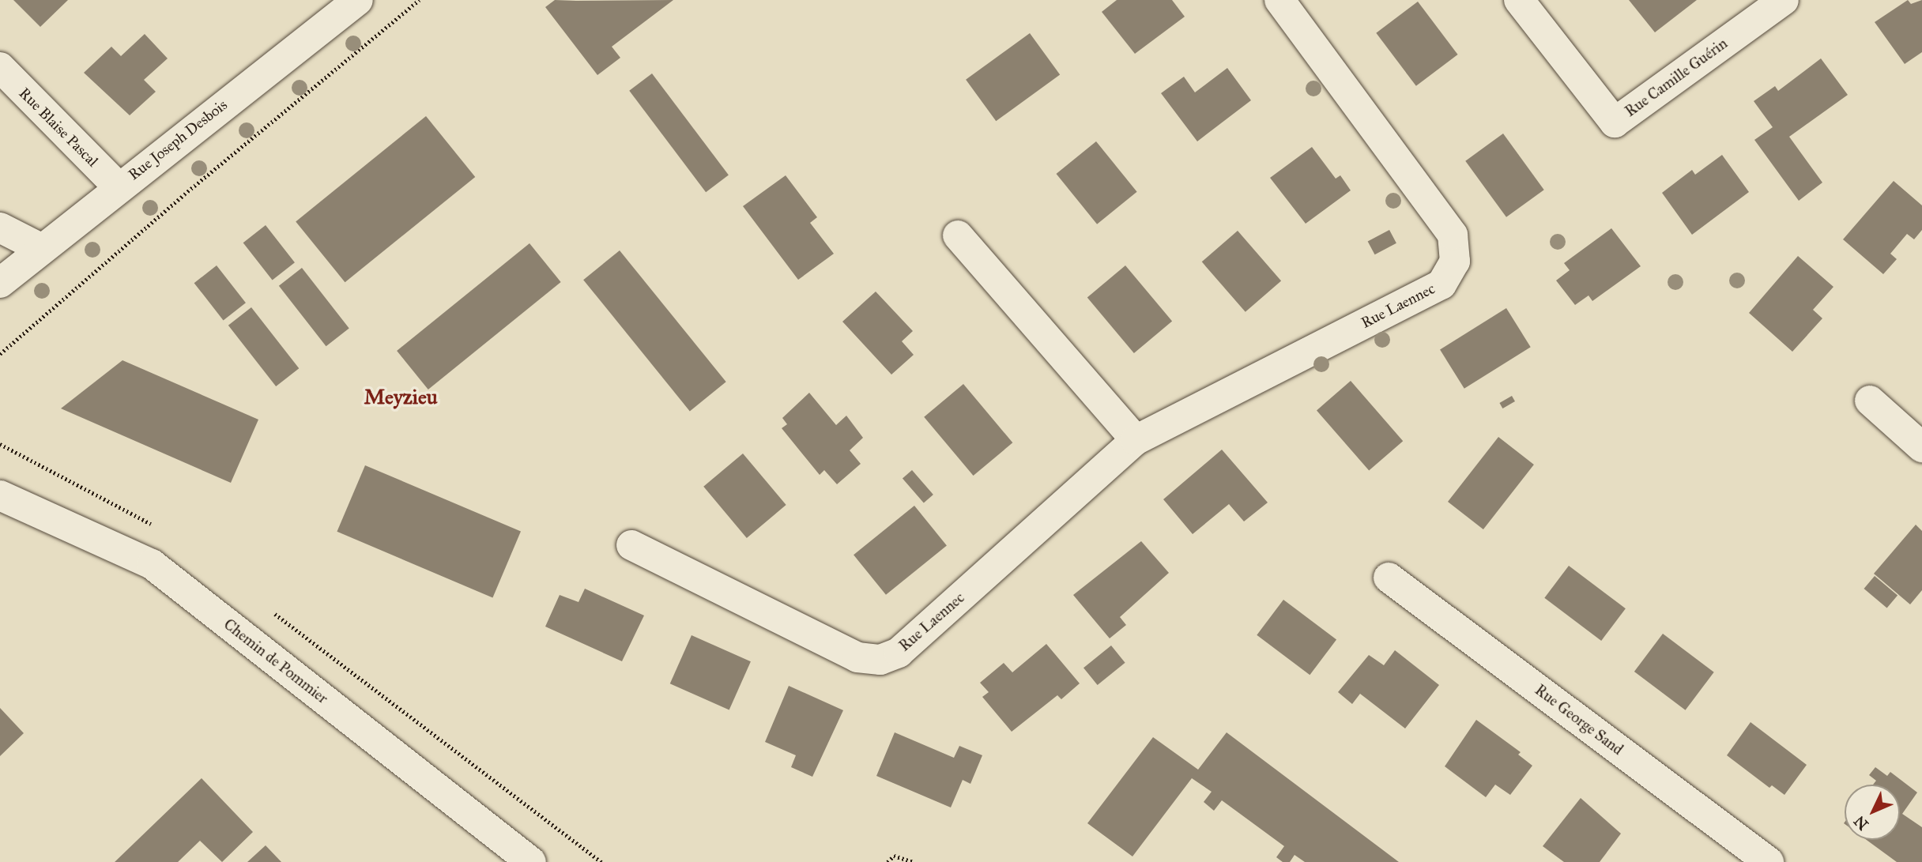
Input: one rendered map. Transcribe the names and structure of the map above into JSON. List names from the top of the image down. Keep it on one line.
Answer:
{"streets":{"street":["Rue Camille Guérin","Rue Blaise Pascal","Rue Joseph Desbois","Rue Laennec","Chemin de Pommier","Rue George Sand"]},"crossings":[["Rue Blaise Pascal","Rue Joseph Desbois"]],"districts":["Meyzieu"],"north":"bottom left"}
